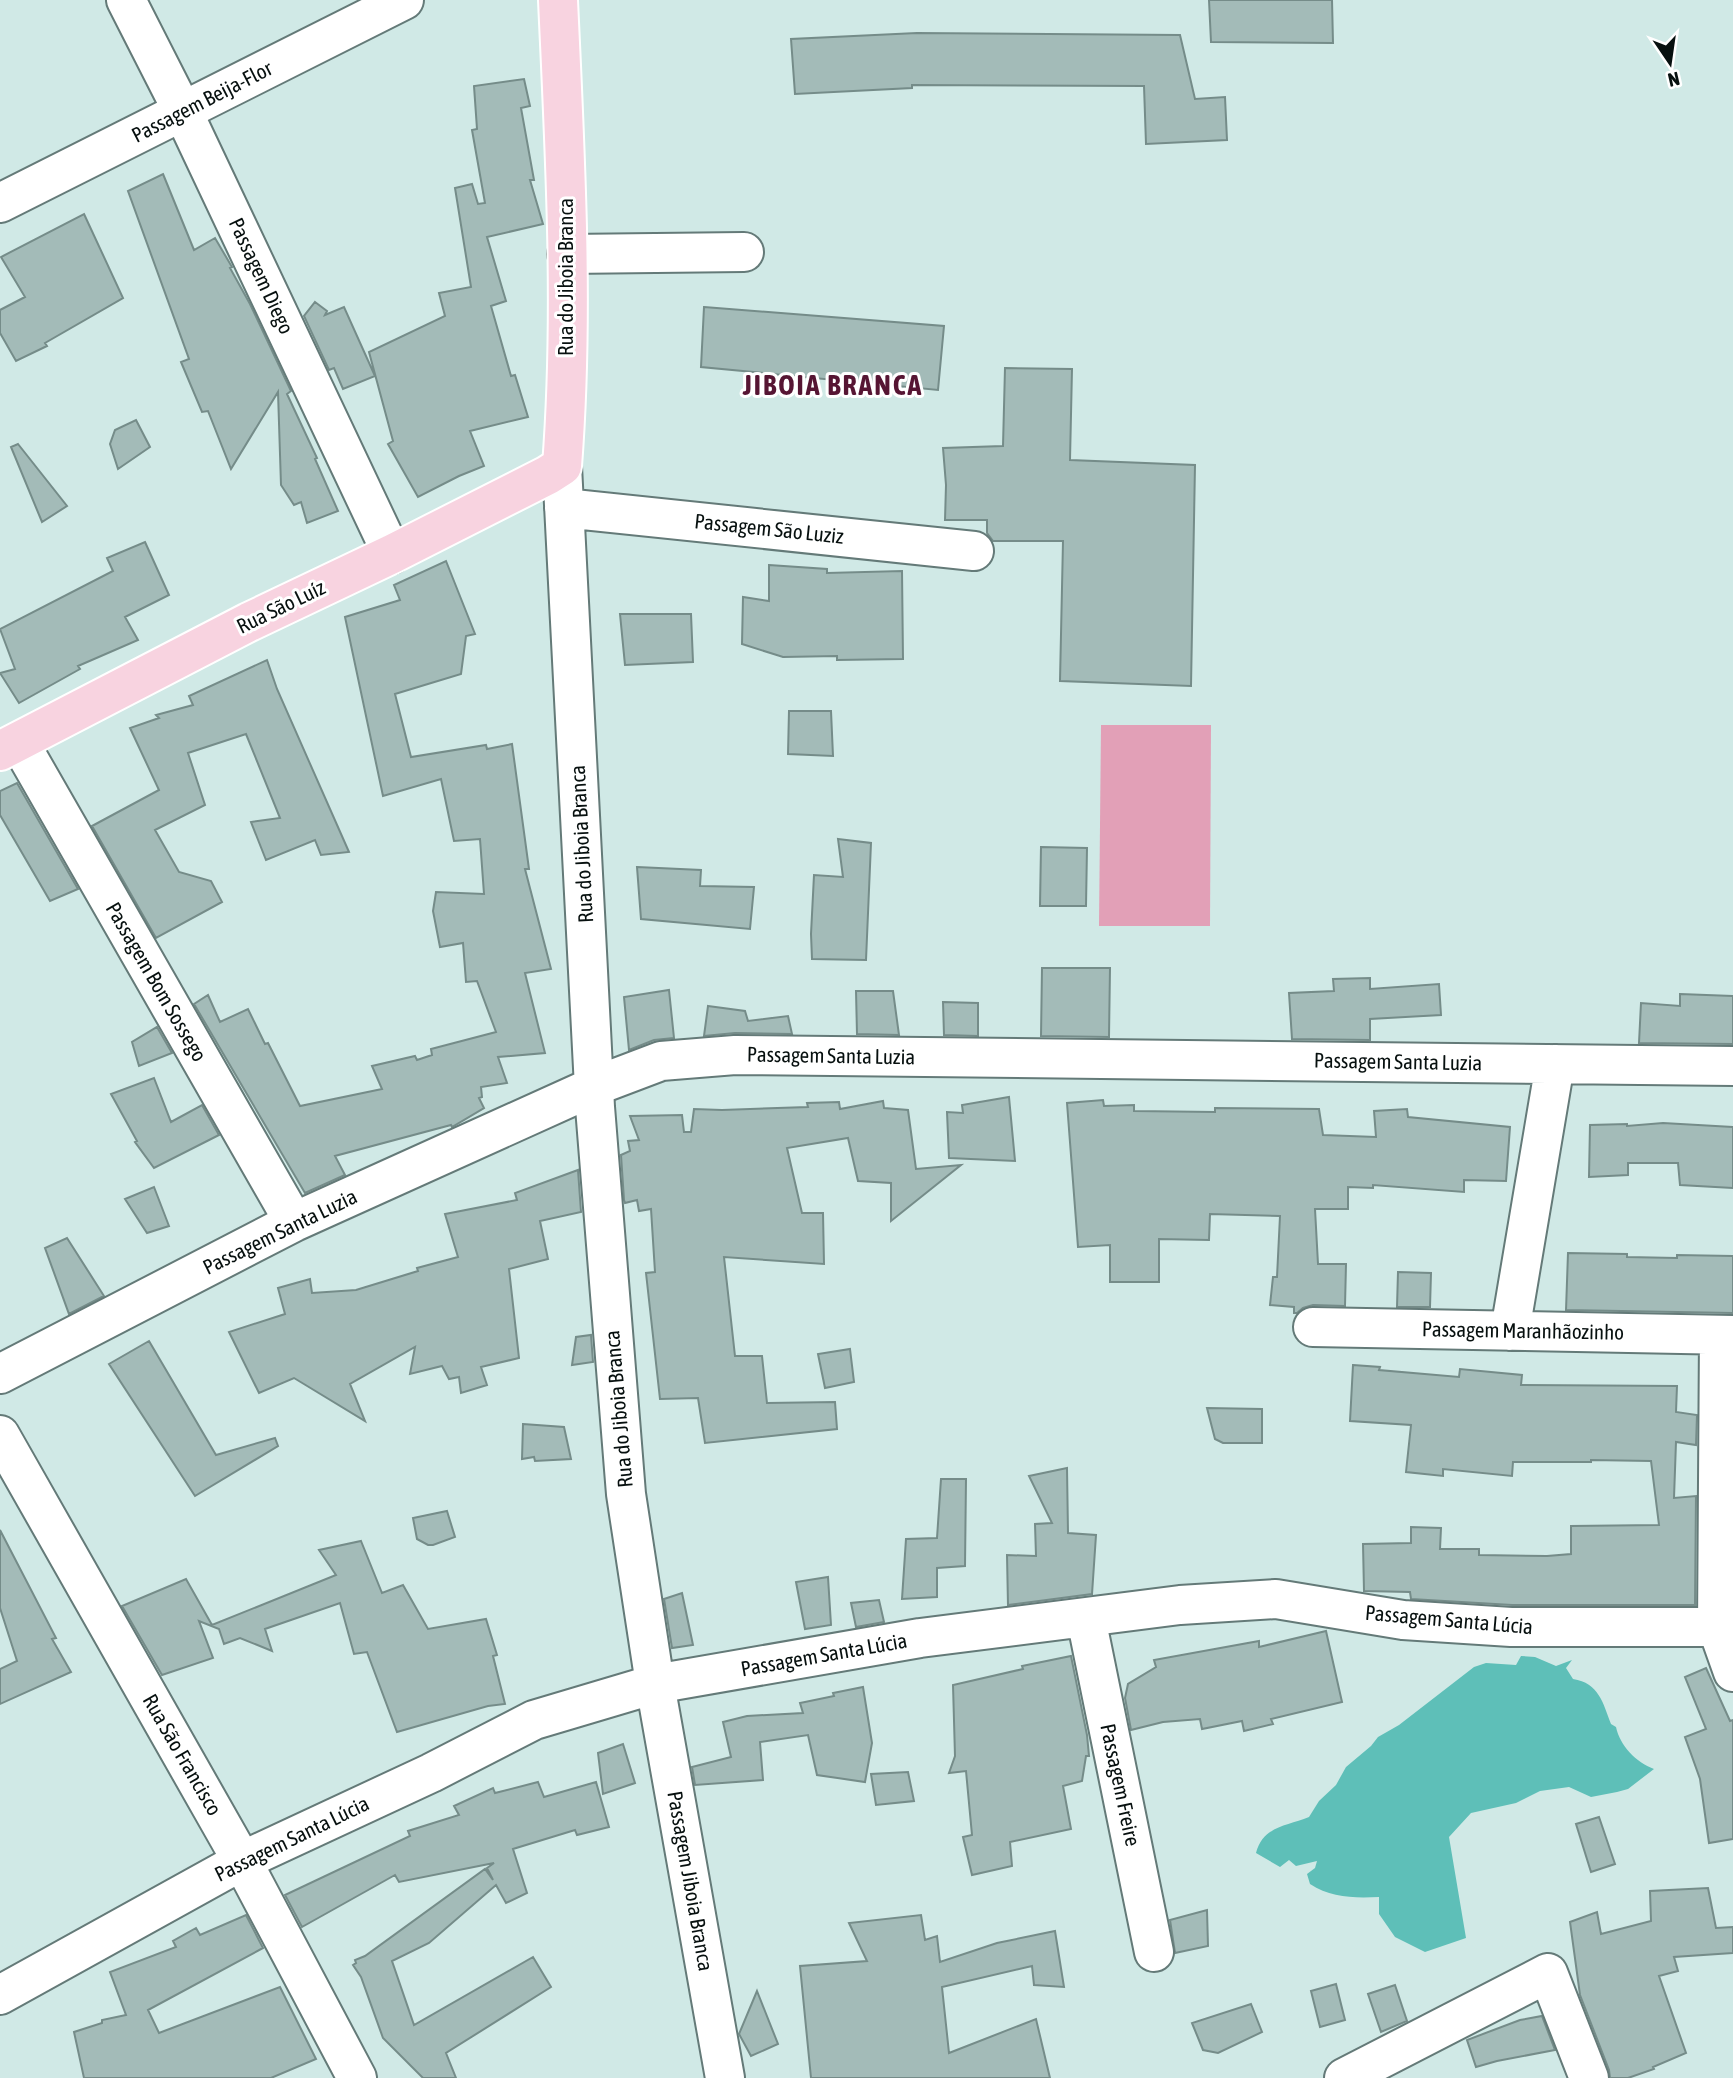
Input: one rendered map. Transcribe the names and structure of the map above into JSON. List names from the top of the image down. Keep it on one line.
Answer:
{"streets":{"main road":["Rua do Jiboia Branca","Rua São Luíz"],"street":["Passagem Beija-Flor","Passagem Diego","Passagem São Luziz","Passagem Bom Sossego","Passagem Santa Luzia","Passagem Maranhãozinho","Passagem Santa Lúcia","Rua São Francisco","Passagem Freire","Passagem Jiboia Branca"]},"crossings":[["Passagem Beija-Flor","Passagem Diego"],["Passagem Diego","Rua São Luíz"],["Rua do Jiboia Branca","Passagem São Luziz"],["Rua do Jiboia Branca","Rua São Luíz"],["Rua do Jiboia Branca","Passagem Santa Luzia"],["Rua do Jiboia Branca","Passagem Santa Lúcia"],["Rua do Jiboia Branca","Passagem Jiboia Branca"],["Rua São Luíz","Passagem Bom Sossego"],["Passagem Bom Sossego","Passagem Santa Luzia"],["Passagem Santa Lúcia","Rua São Francisco"],["Passagem Santa Lúcia","Passagem Freire"],["Passagem Santa Lúcia","Passagem Jiboia Branca"]],"districts":["JIBOIA BRANCA"],"north":"bottom"}
